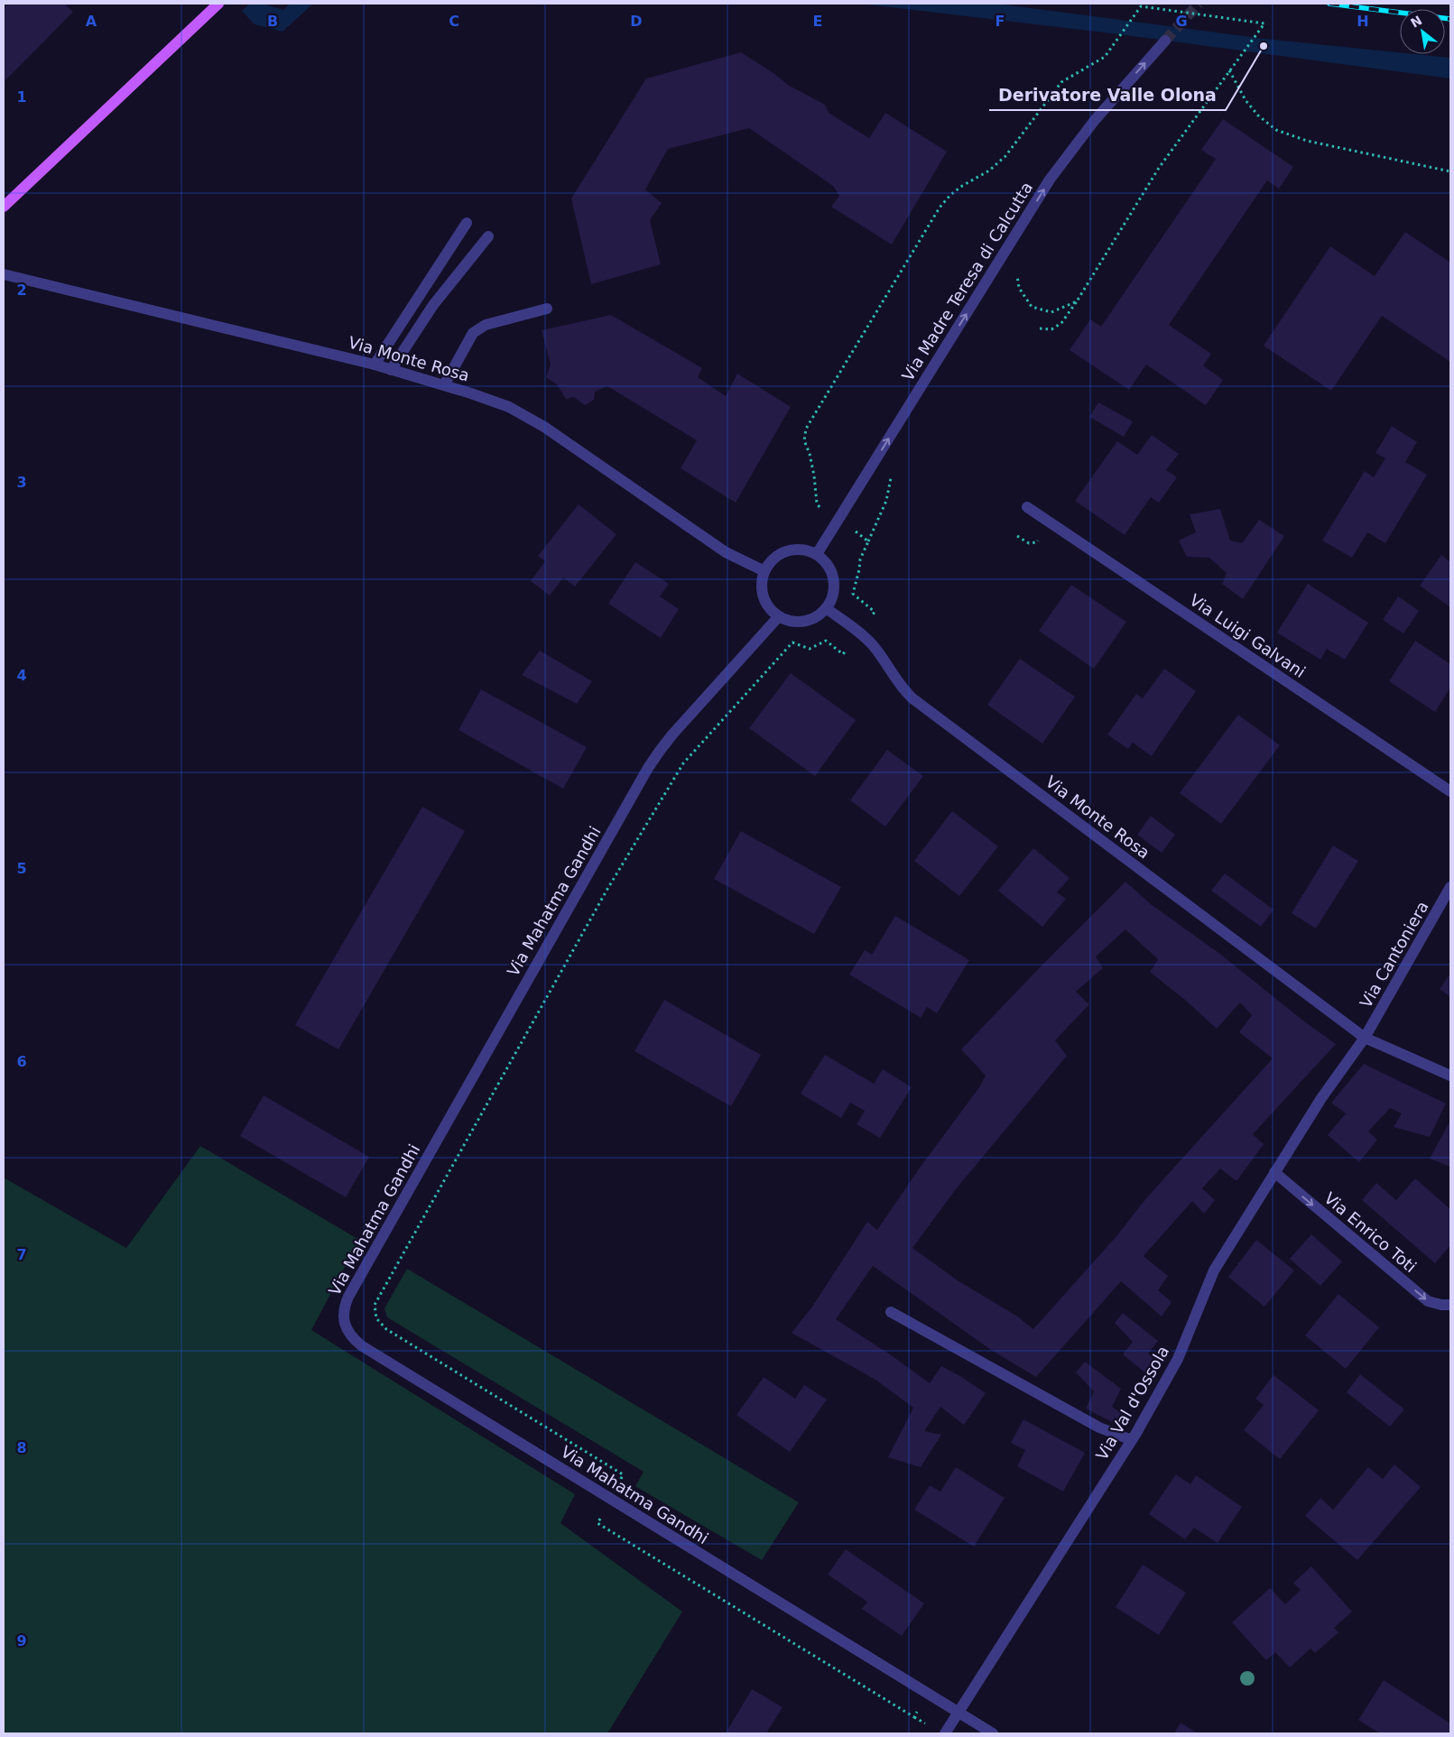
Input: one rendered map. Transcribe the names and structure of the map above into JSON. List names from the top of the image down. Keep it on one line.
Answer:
{"streets":{"street":["Via Madre Teresa di Calcutta","Via Monte Rosa","Via Luigi Galvani","Via Mahatma Gandhi","Via Cantoniera","Via Enrico Toti","Via Val d'Ossola"]},"crossings":[["Via Madre Teresa di Calcutta","Via Monte Rosa"],["Via Madre Teresa di Calcutta","Via Mahatma Gandhi"],["Via Monte Rosa","Via Mahatma Gandhi"],["Via Monte Rosa","Via Cantoniera"],["Via Monte Rosa","Via Val d'Ossola"],["Via Mahatma Gandhi","Via Val d'Ossola"],["Via Cantoniera","Via Val d'Ossola"],["Via Enrico Toti","Via Val d'Ossola"]],"one_way":["Via Madre Teresa di Calcutta","Via Enrico Toti"],"places":["Derivatore Valle Olona"],"north":"top left","grid":{"columns":["A","B","C","D","E","F","G","H"],"rows":["1","2","3","4","5","6","7","8","9"]}}
